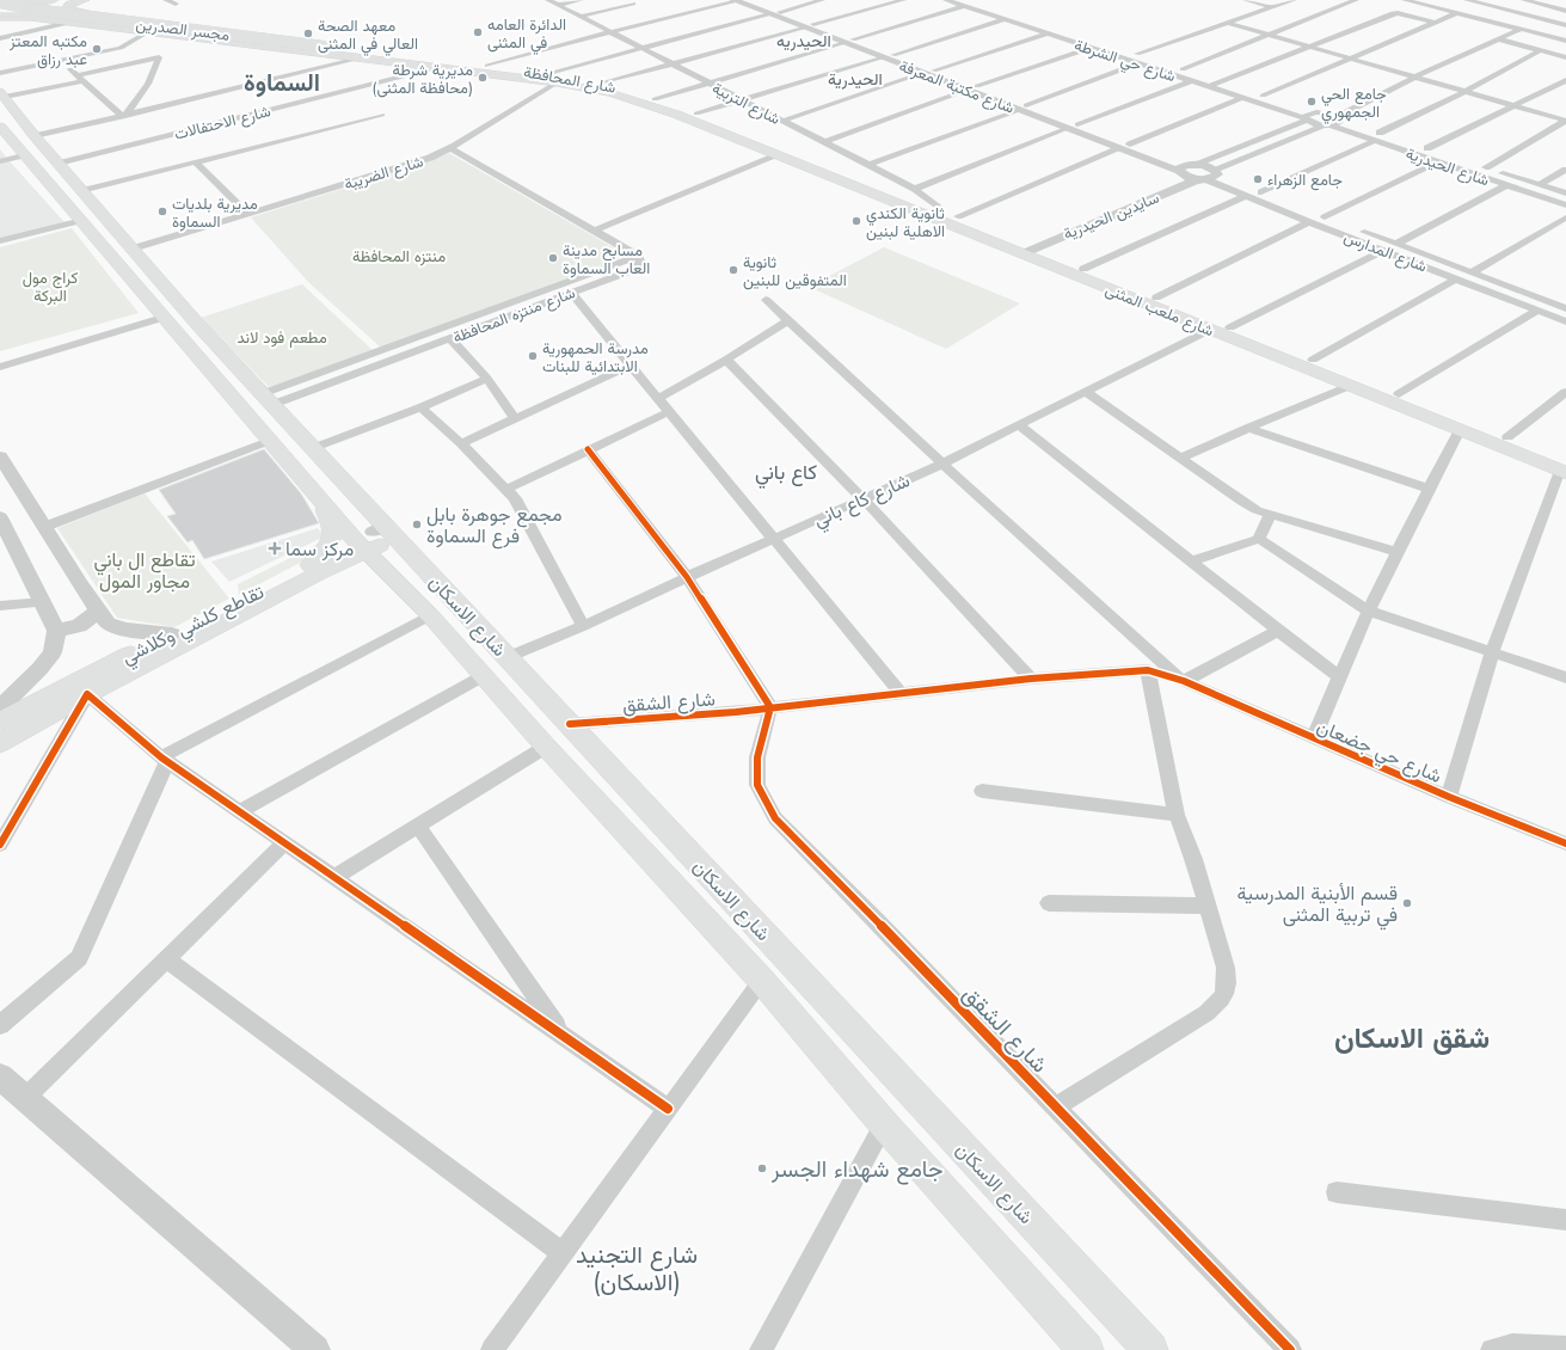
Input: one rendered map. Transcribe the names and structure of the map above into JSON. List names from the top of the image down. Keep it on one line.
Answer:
{"streets":{"main road":["مجسر الصدرين","شارع المحافظة","شارع ملعب المثنى","شارع الاسكان","تقاطع كلشي وكلاشي"],"street":["شارع حي الشرطة","شارع مكتبة المعرفة","شارع التربية","شارع الاحتفالات","شارع الحيدرية","شارع الضريبة","سايدين الحيدرية","شارع المدارس","شارع منتزه المحافظة","شارع كاع باني","شارع الشقق","شارع حي جضعان"]},"crossings":[["مجسر الصدرين","شارع المحافظة"],["شارع حي الشرطة","شارع الحيدرية"],["شارع المحافظة","شارع الاحتفالات"],["شارع المحافظة","شارع الضريبة"],["شارع المحافظة","شارع ملعب المثنى"],["شارع مكتبة المعرفة","سايدين الحيدرية"],["شارع التربية","شارع ملعب المثنى"],["شارع الاحتفالات","شارع الاسكان"],["شارع الحيدرية","شارع المدارس"],["شارع الضريبة","شارع الاسكان"],["سايدين الحيدرية","شارع المدارس"],["سايدين الحيدرية","شارع ملعب المثنى"],["شارع ملعب المثنى","شارع كاع باني"],["شارع منتزه المحافظة","شارع الاسكان"],["شارع كاع باني","شارع الاسكان"],["شارع الاسكان","شارع الشقق"],["شارع الشقق","شارع حي جضعان"]],"districts":["الحيدريه","الحيدرية","السماوة","كاع باني","شقق الاسكان","شارع التجنيد (الاسكان)"],"parks":["منتزه المحافظة","كراج مول البركة","مطعم فود لاند","تقاطع ال باني مجاور المول"],"places":{"other":["الدائرة العامه في المثنى","معهد الصحة العالي في المثنى","مكتبه المعتز عبد رزاق","مديرية شرطة (محافظة المثنى)","جامع الحي الجمهوري","جامع الزهراء","مديرية بلديات السماوة","ثانوية الكندي الاهلية لبنين","مسابح مدينة العاب السماوة","ثانوية المتفوقين للبنين","مدرسة الحمهورية الابتدائية للبنات","مجمع جوهرة بابل فرع السماوة","قسم الأبنية المدرسية في تربية المثنى","جامع شهداء الجسر"],"health":["مركز سما"]}}
